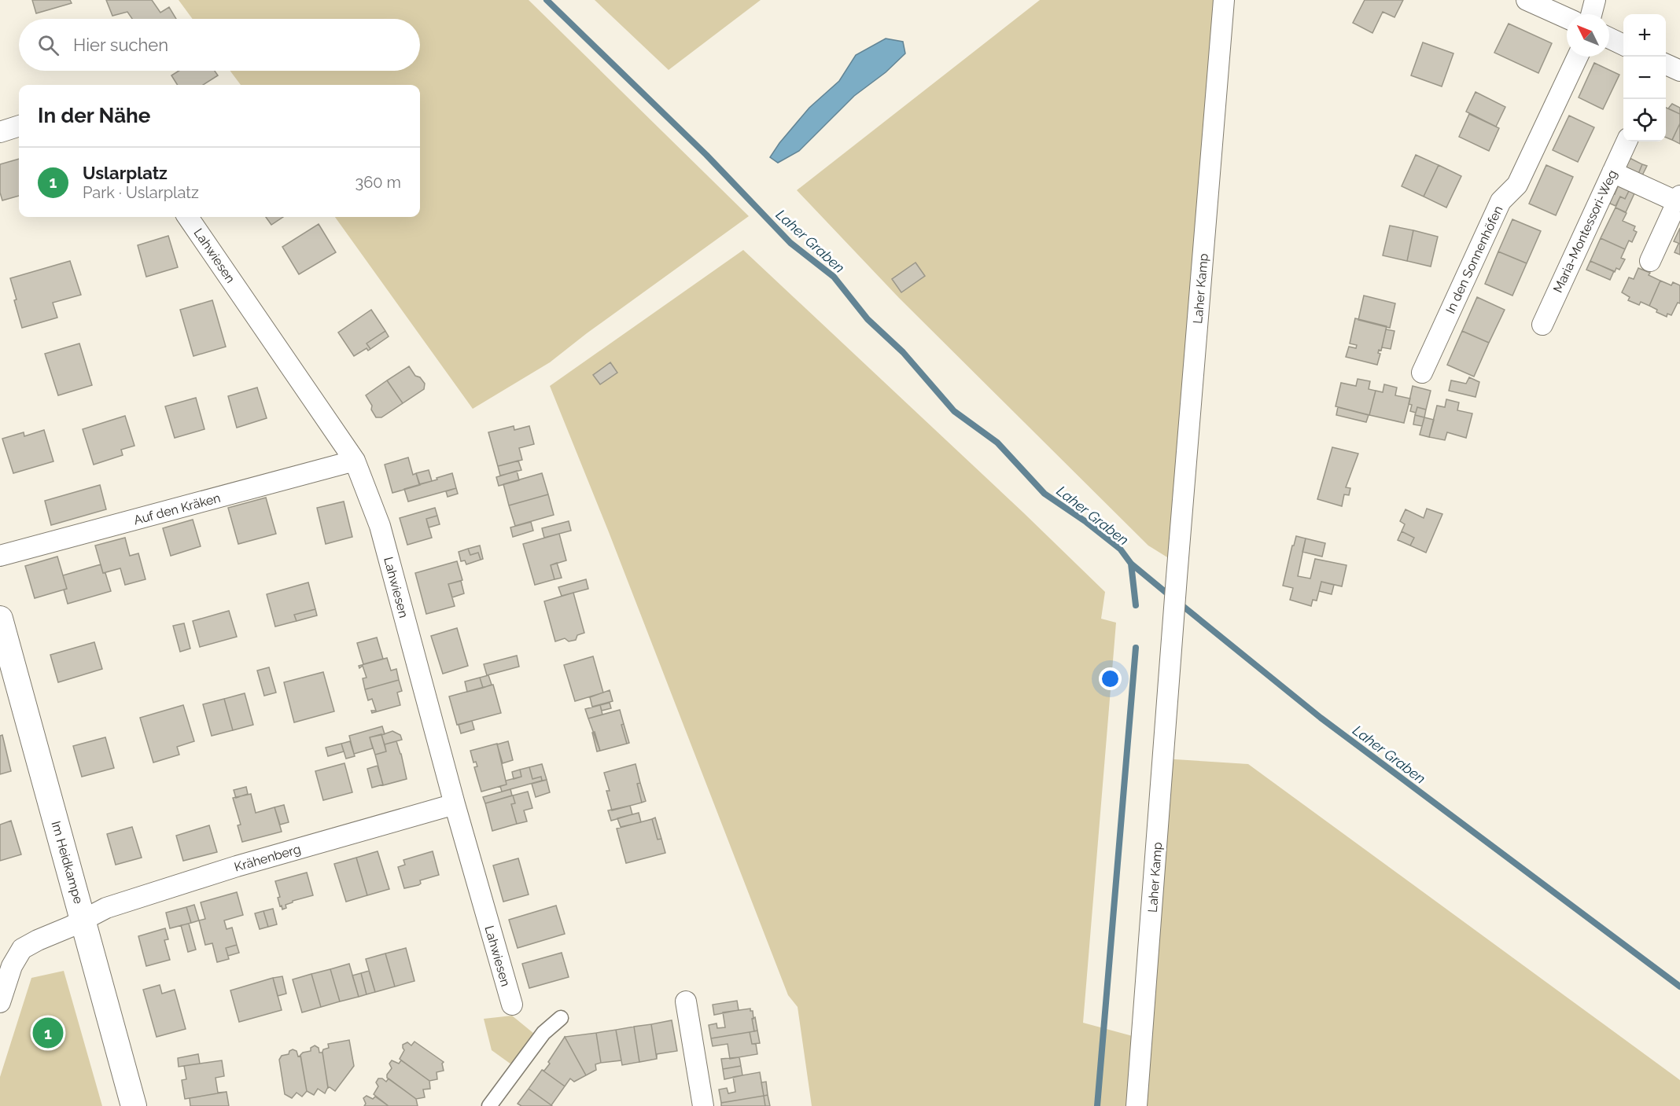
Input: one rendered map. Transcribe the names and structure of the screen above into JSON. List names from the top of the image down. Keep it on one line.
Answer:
{"streets":{"street":["Maria-Montessori-Weg","Lahwiesen","In den Sonnenhöfen","Laher Kamp","Auf den Kräken","Krähenberg","Im Heidkampe"]},"crossings":[["Lahwiesen","Auf den Kräken"],["Lahwiesen","Krähenberg"],["Krähenberg","Im Heidkampe"]],"water":["Laher Graben"],"north":"top left","page":{"map_buttons":["+","−"],"search":"Hier suchen","heading":"In der Nähe","list":[{"mark":"1","name":"Uslarplatz","note":"Park · Uslarplatz","value":"360 m"}],"pins":"1"}}
